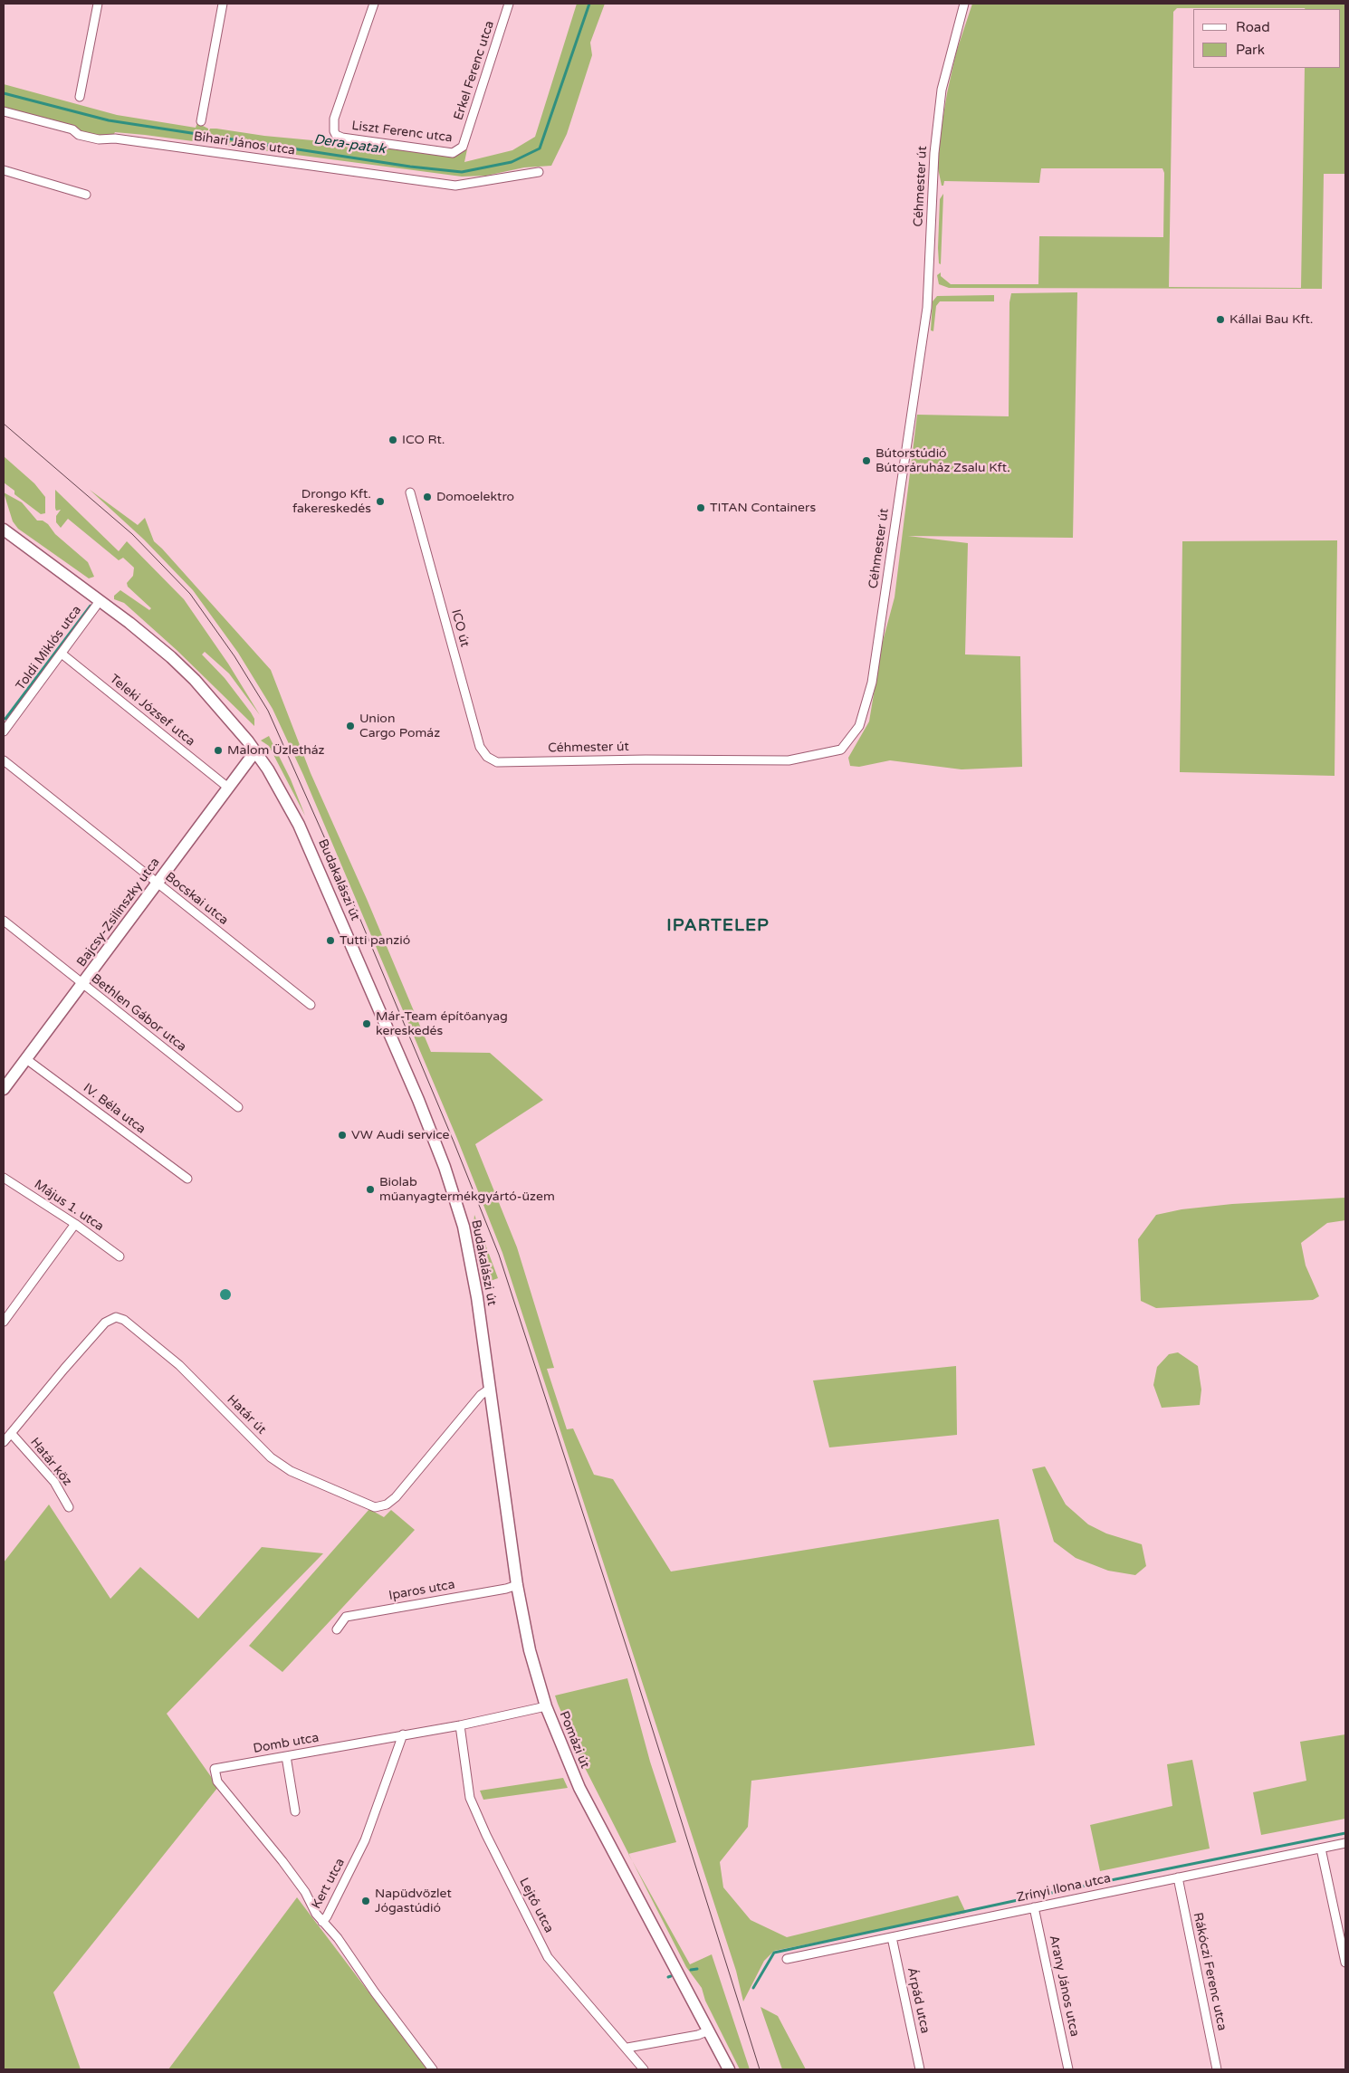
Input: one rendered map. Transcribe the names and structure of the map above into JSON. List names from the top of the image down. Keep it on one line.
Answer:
{"streets":{"main road":["Budakalászi út","Bajcsy-Zsilinszky utca","Pomázi út"],"street":["Erkel Ferenc utca","Liszt Ferenc utca","Bihari János utca","Céhmester út","ICO út","Toldi Miklós utca","Teleki József utca","Bocskai utca","Bethlen Gábor utca","IV. Béla utca","Május 1. utca","Határ út","Határ köz","Iparos utca","Domb utca","Kert utca","Zrínyi Ilona utca","Lejtő utca","Rákóczi Ferenc utca","Arany János utca","Árpád utca"]},"crossings":[["Erkel Ferenc utca","Liszt Ferenc utca"],["Céhmester út","ICO út"],["Toldi Miklós utca","Teleki József utca"],["Toldi Miklós utca","Budakalászi út"],["Teleki József utca","Bajcsy-Zsilinszky utca"],["Budakalászi út","Bajcsy-Zsilinszky utca"],["Budakalászi út","Határ út"],["Budakalászi út","Pomázi út"],["Bocskai utca","Bajcsy-Zsilinszky utca"],["Bajcsy-Zsilinszky utca","Bethlen Gábor utca"],["Bajcsy-Zsilinszky utca","IV. Béla utca"],["Határ út","Határ köz"],["Határ út","Pomázi út"],["Iparos utca","Pomázi út"],["Pomázi út","Domb utca"],["Domb utca","Kert utca"],["Domb utca","Lejtő utca"],["Zrínyi Ilona utca","Rákóczi Ferenc utca"],["Zrínyi Ilona utca","Arany János utca"],["Zrínyi Ilona utca","Árpád utca"]],"districts":["IPARTELEP"],"water":["Dera-patak"],"places":["Kállai Bau Kft.","ICO Rt.","Bútorstúdió Bútoráruház Zsalu Kft.","Domoelektro","Drongo Kft. fakereskedés","TITAN Containers","Union Cargo Pomáz","Malom Üzletház","Tutti panzió","Már-Team építőanyag kereskedés","VW Audi service","Biolab műanyagtermékgyártó-üzem","Napüdvözlet Jógastúdió"],"legend":["Road","Park"]}
